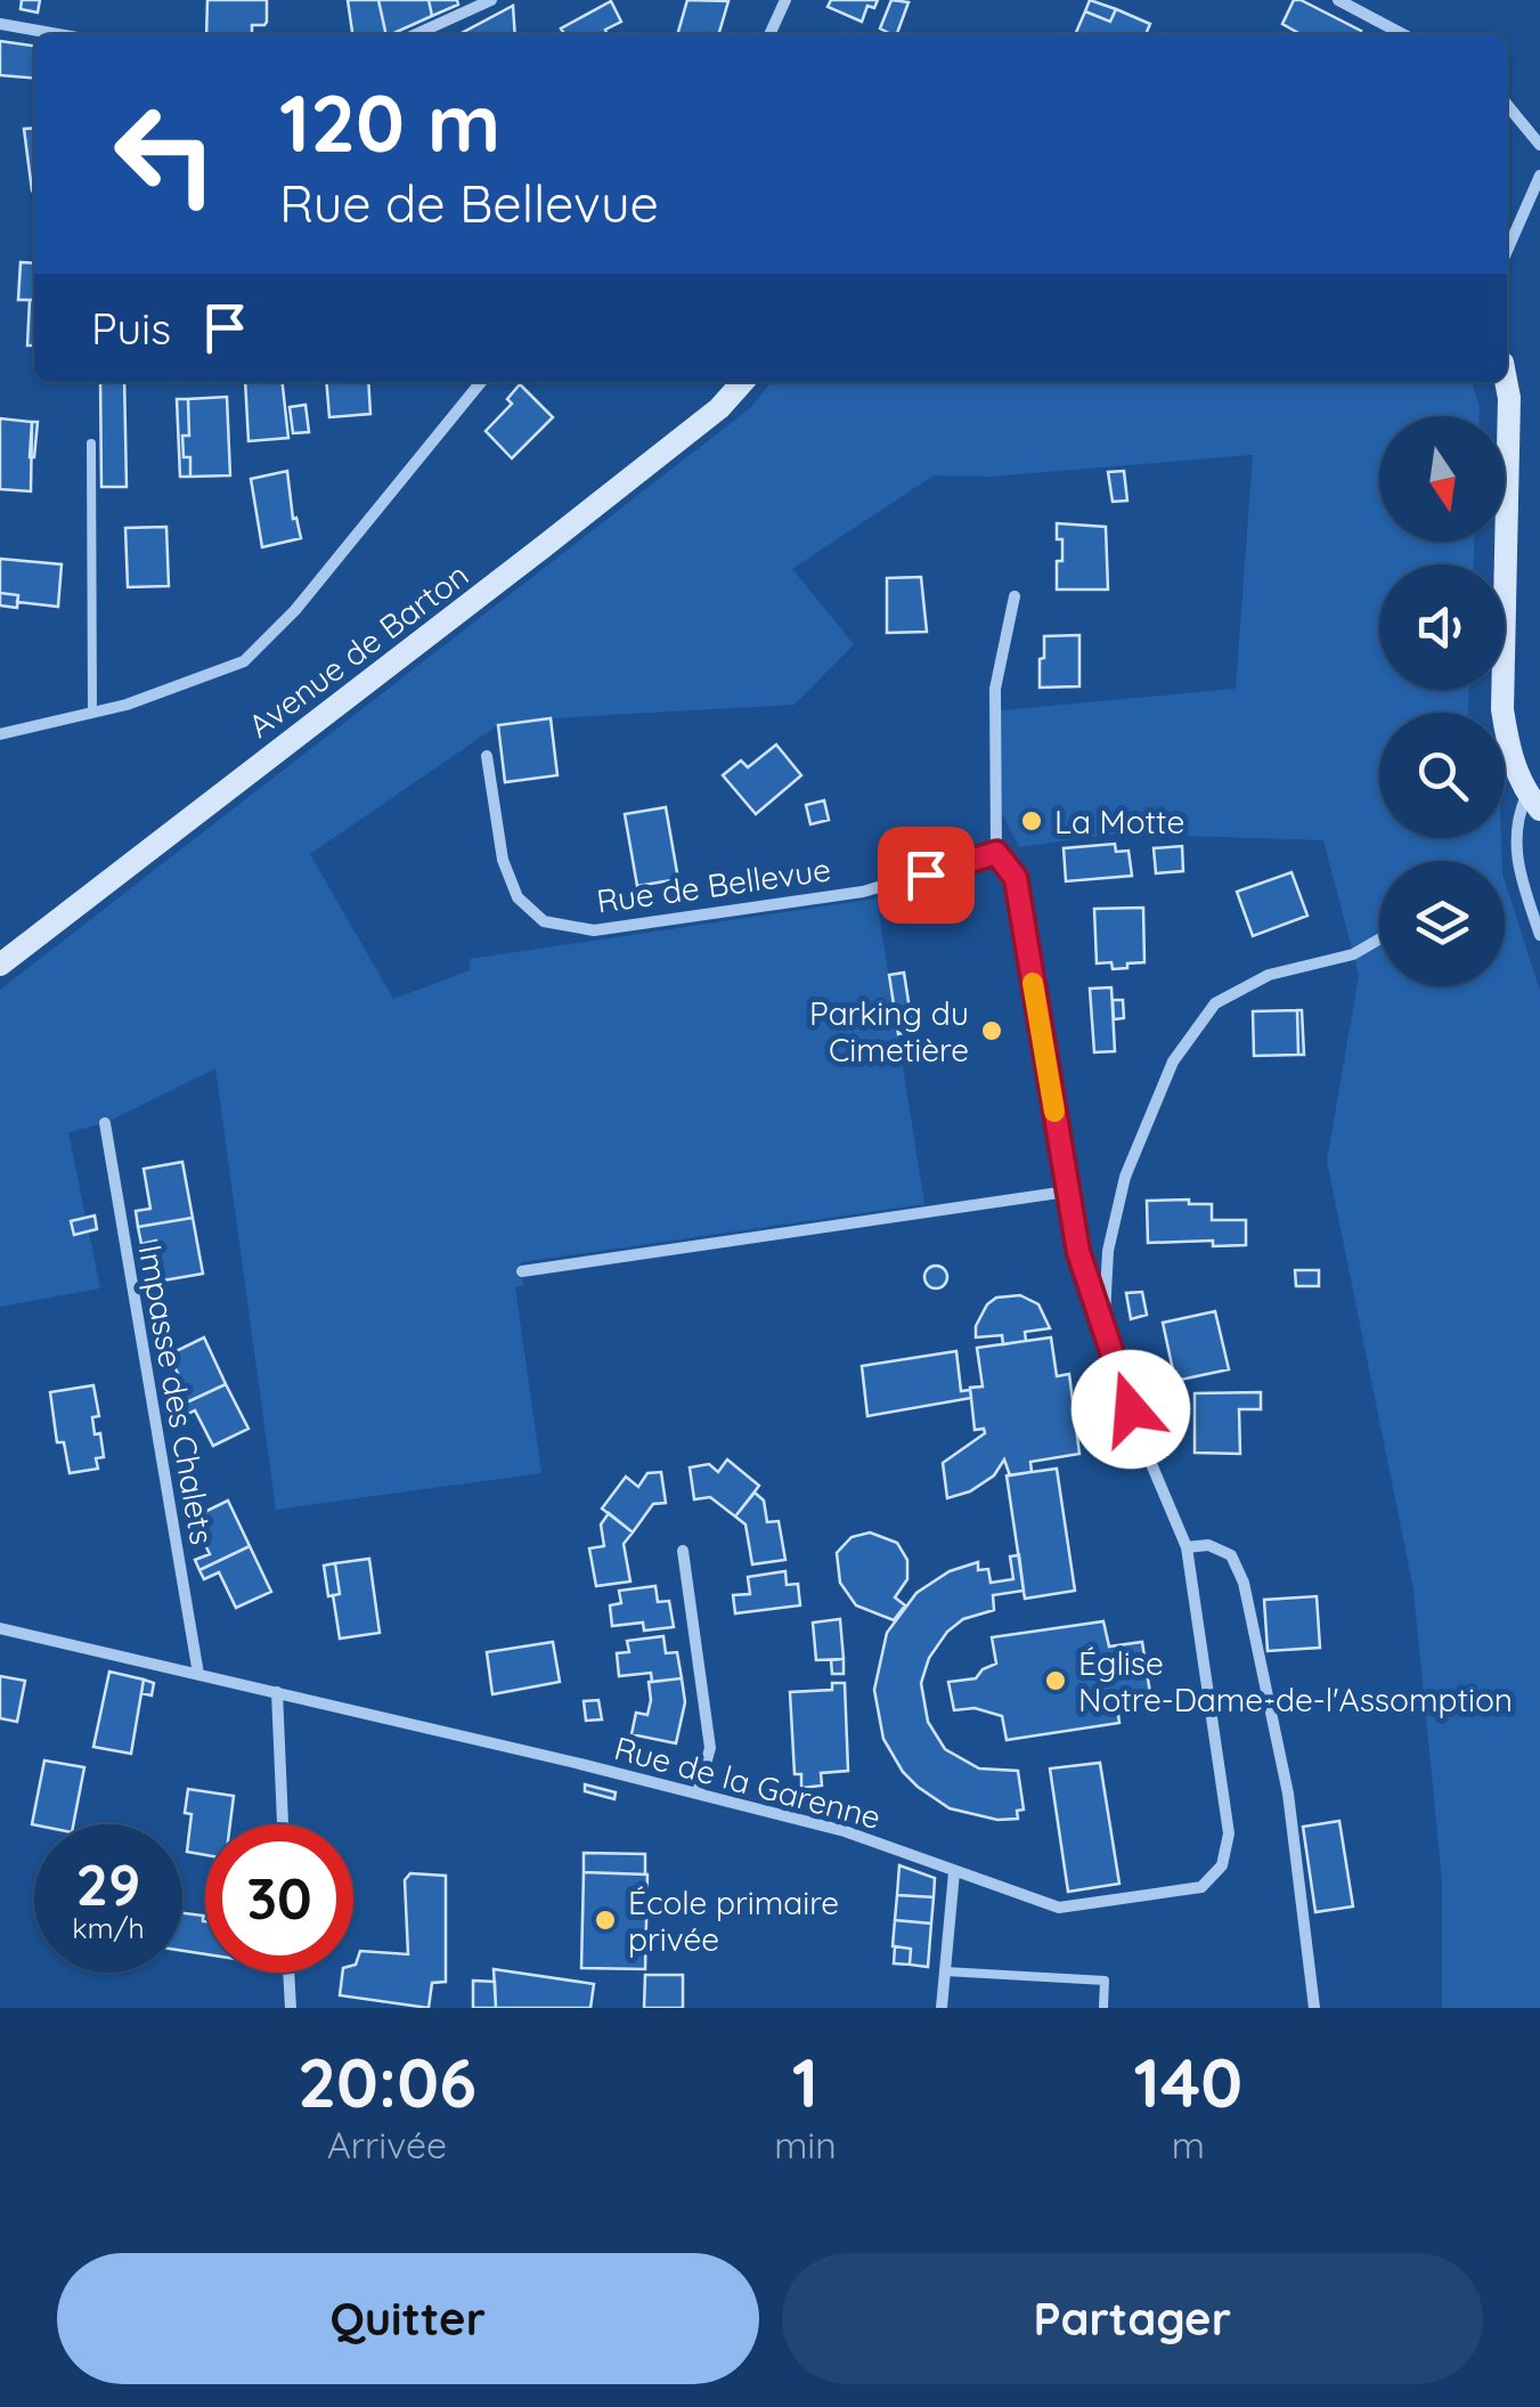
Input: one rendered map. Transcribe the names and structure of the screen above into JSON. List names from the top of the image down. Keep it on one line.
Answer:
{"streets":{"street":["Avenue de Barton","Rue de Bellevue","Impasse des Chalets","Rue de la Garenne"]},"crossings":[["Impasse des Chalets","Rue de la Garenne"]],"places":["La Motte","Parking du Cimetière","Église Notre-Dame-de-l'Assomption","École primaire privée"],"north":"bottom","page":{"turn":["120 m","Rue de Bellevue"],"then":"Puis","speed":"29 km/h","limit":"30","eta":["20:06","Arrivée","1","min","140","m"],"buttons":["Quitter","Partager"]}}
